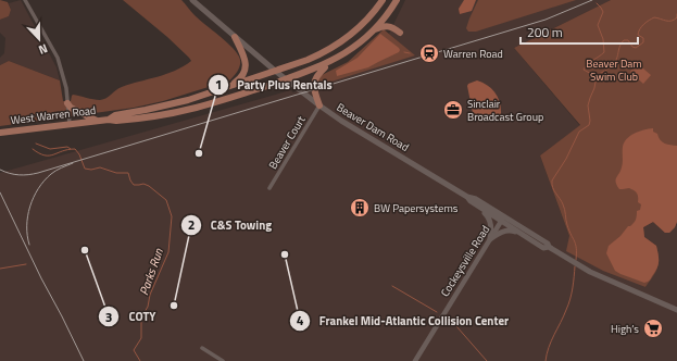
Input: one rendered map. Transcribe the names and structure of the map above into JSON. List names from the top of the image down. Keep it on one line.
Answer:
{"streets":{"main road":["West Warren Road","Beaver Dam Road"],"street":["Beaver Court","Cockeysville Road"]},"crossings":[["West Warren Road","Beaver Dam Road"],["Beaver Dam Road","Beaver Court"],["Beaver Dam Road","Cockeysville Road"]],"water":["Parks Run"],"parks":["Beaver Dam Swim Club"],"places":{"station":["Warren Road"],"office":["Sinclair Broadcast Group"],"other":["Party Plus Rentals","COTY","Frankel Mid-Atlantic Collision Center","C&S Towing"],"building":["BW Papersystems"],"supermarket":["High’s"]},"scale_bar":"200 m","north":"bottom"}
